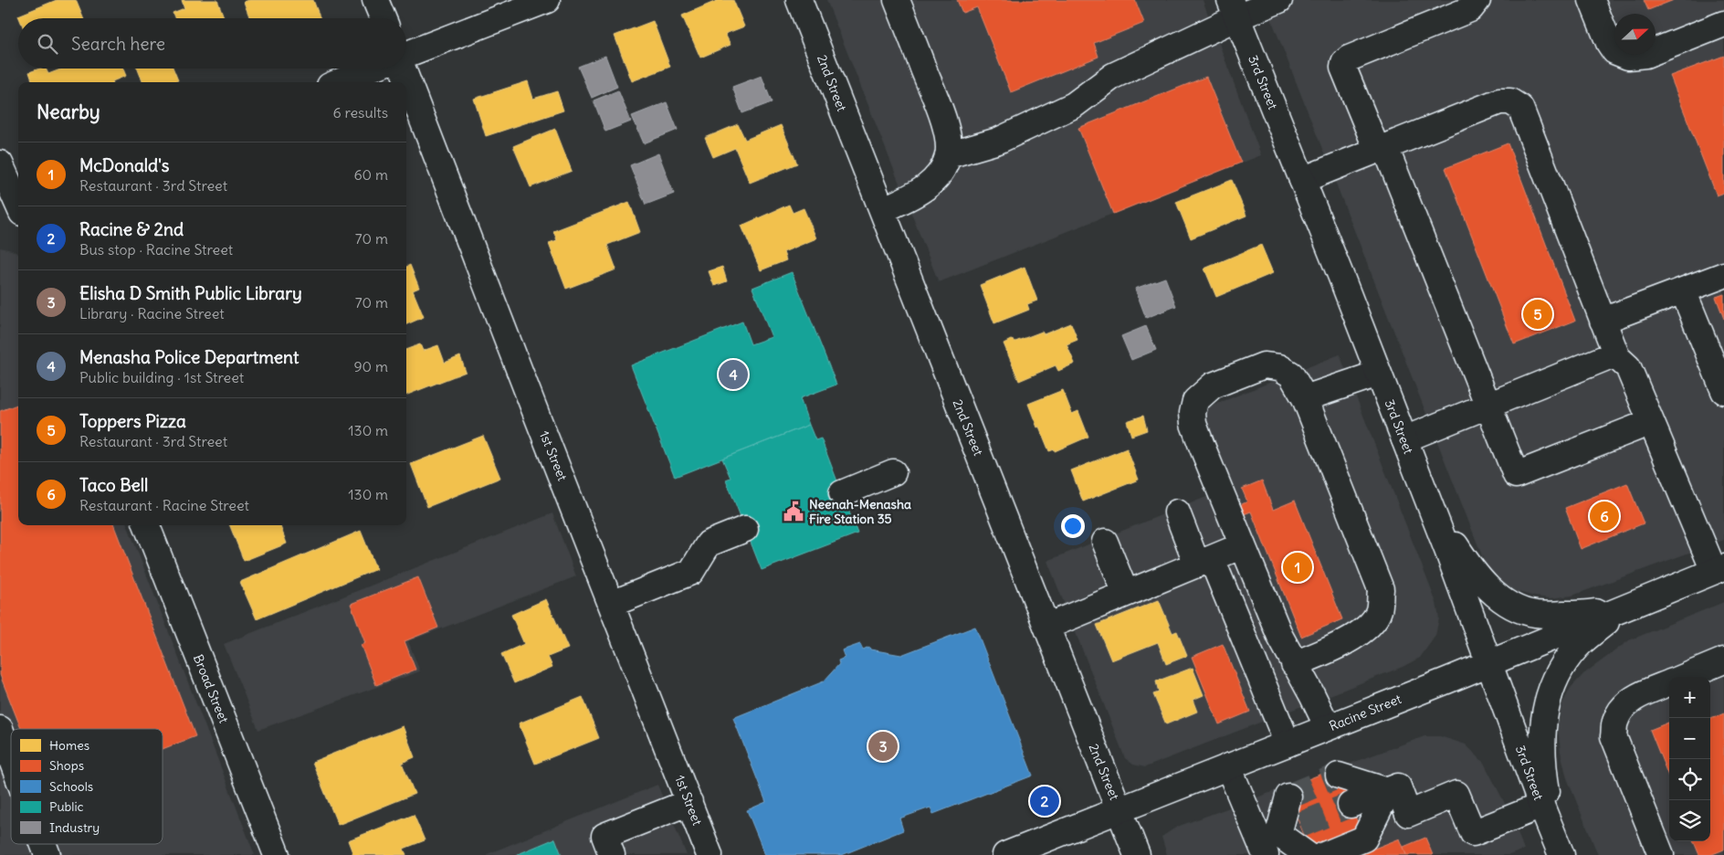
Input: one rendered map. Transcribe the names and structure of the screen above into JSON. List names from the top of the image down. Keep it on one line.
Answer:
{"streets":{"street":["3rd Street","2nd Street","1st Street","Broad Street","Racine Street"]},"crossings":[["3rd Street","Racine Street"],["2nd Street","Racine Street"]],"places":{"public building":["Neenah-Menasha Fire Station 35"]},"legend":["Homes","Shops","Schools","Public","Industry"],"north":"right","page":{"search":"Search here","heading":["Nearby","6 results"],"list":[{"mark":"1","name":"McDonald's","note":"Restaurant · 3rd Street","value":"60 m"},{"mark":"2","name":"Racine & 2nd","note":"Bus stop · Racine Street","value":"70 m"},{"mark":"3","name":"Elisha D Smith Public Library","note":"Library · Racine Street","value":"70 m"},{"mark":"4","name":"Menasha Police Department","note":"Public building · 1st Street","value":"90 m"},{"mark":"5","name":"Toppers Pizza","note":"Restaurant · 3rd Street","value":"130 m"},{"mark":"6","name":"Taco Bell","note":"Restaurant · Racine Street","value":"130 m"}],"pins":["5","4","6","1","3","2"],"map_buttons":["+","−"]}}
